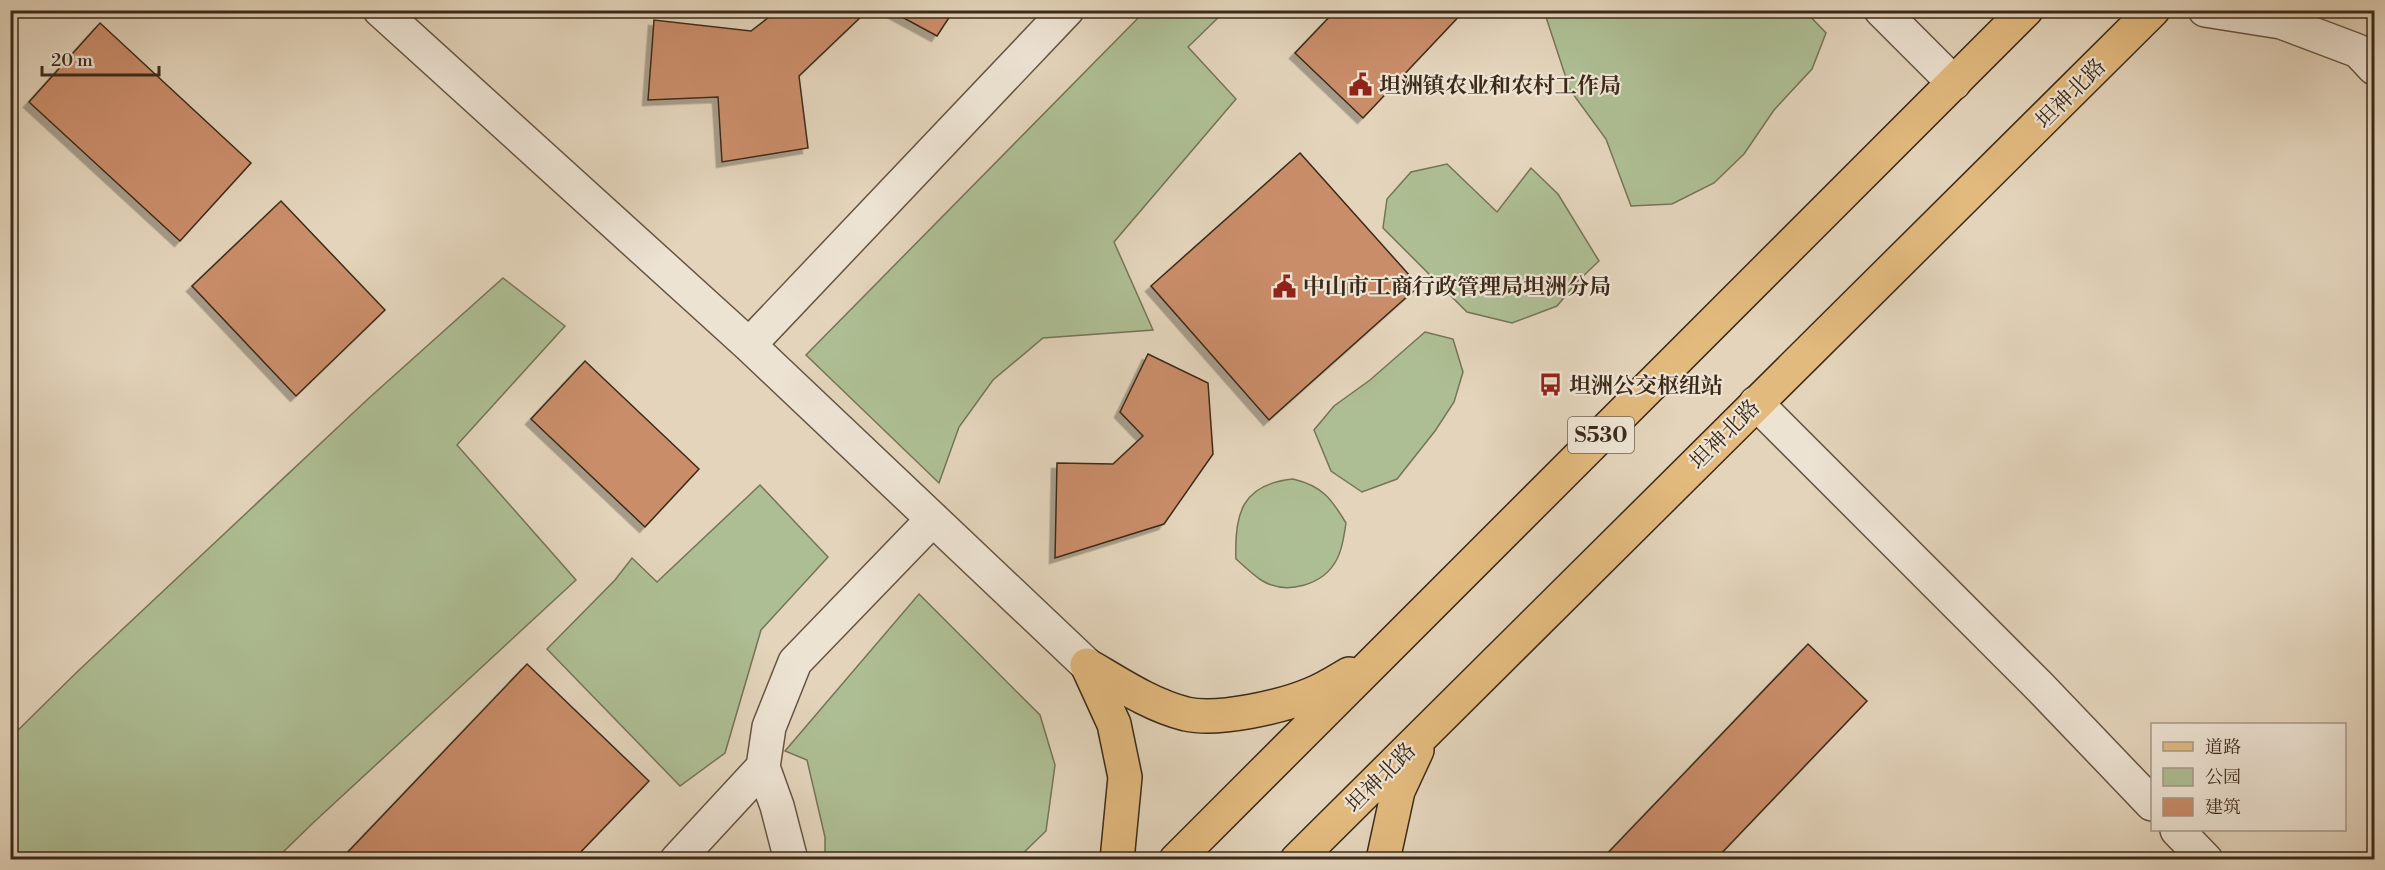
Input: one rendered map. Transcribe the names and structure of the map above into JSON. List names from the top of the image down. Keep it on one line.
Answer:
{"streets":{"main road":["坦神北路","S530"]},"places":{"public building":["坦洲镇农业和农村工作局","中山市工商行政管理局坦洲分局"],"bus stop":["坦洲公交枢纽站"]},"legend":["道路","公园","建筑"],"scale_bar":"20 m"}
